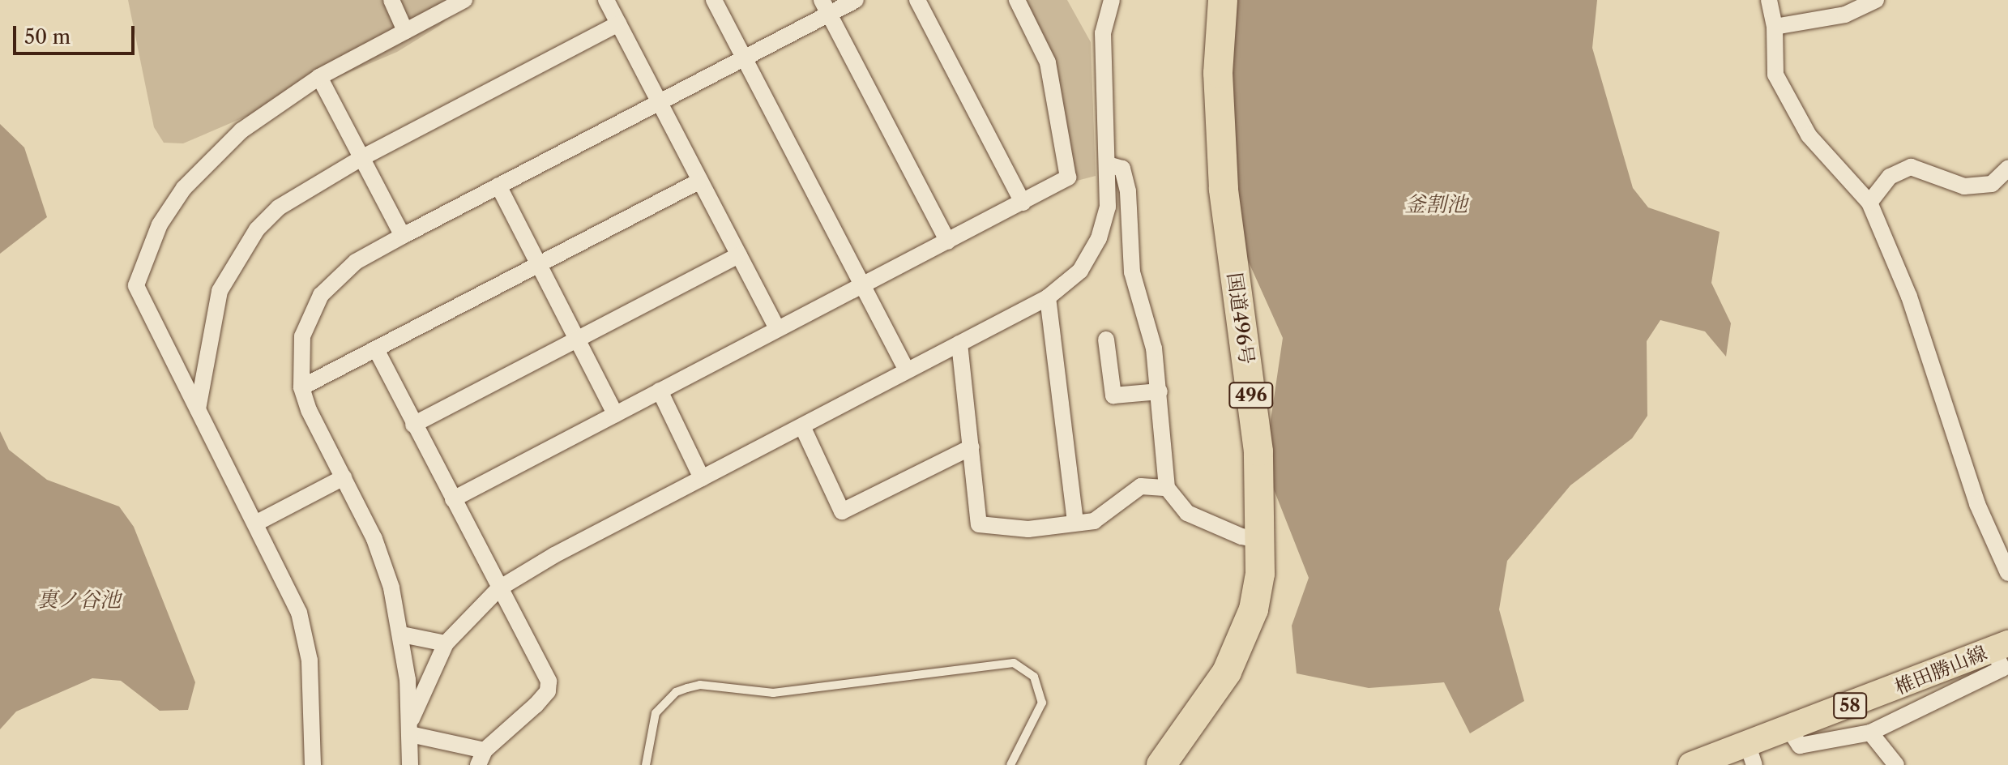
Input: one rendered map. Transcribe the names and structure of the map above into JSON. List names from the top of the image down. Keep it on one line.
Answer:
{"streets":{"highway":["国道496号","496"],"main road":["椎田勝山線","58"]},"water":["釜割池","裏ノ谷池"],"scale_bar":"50 m"}
